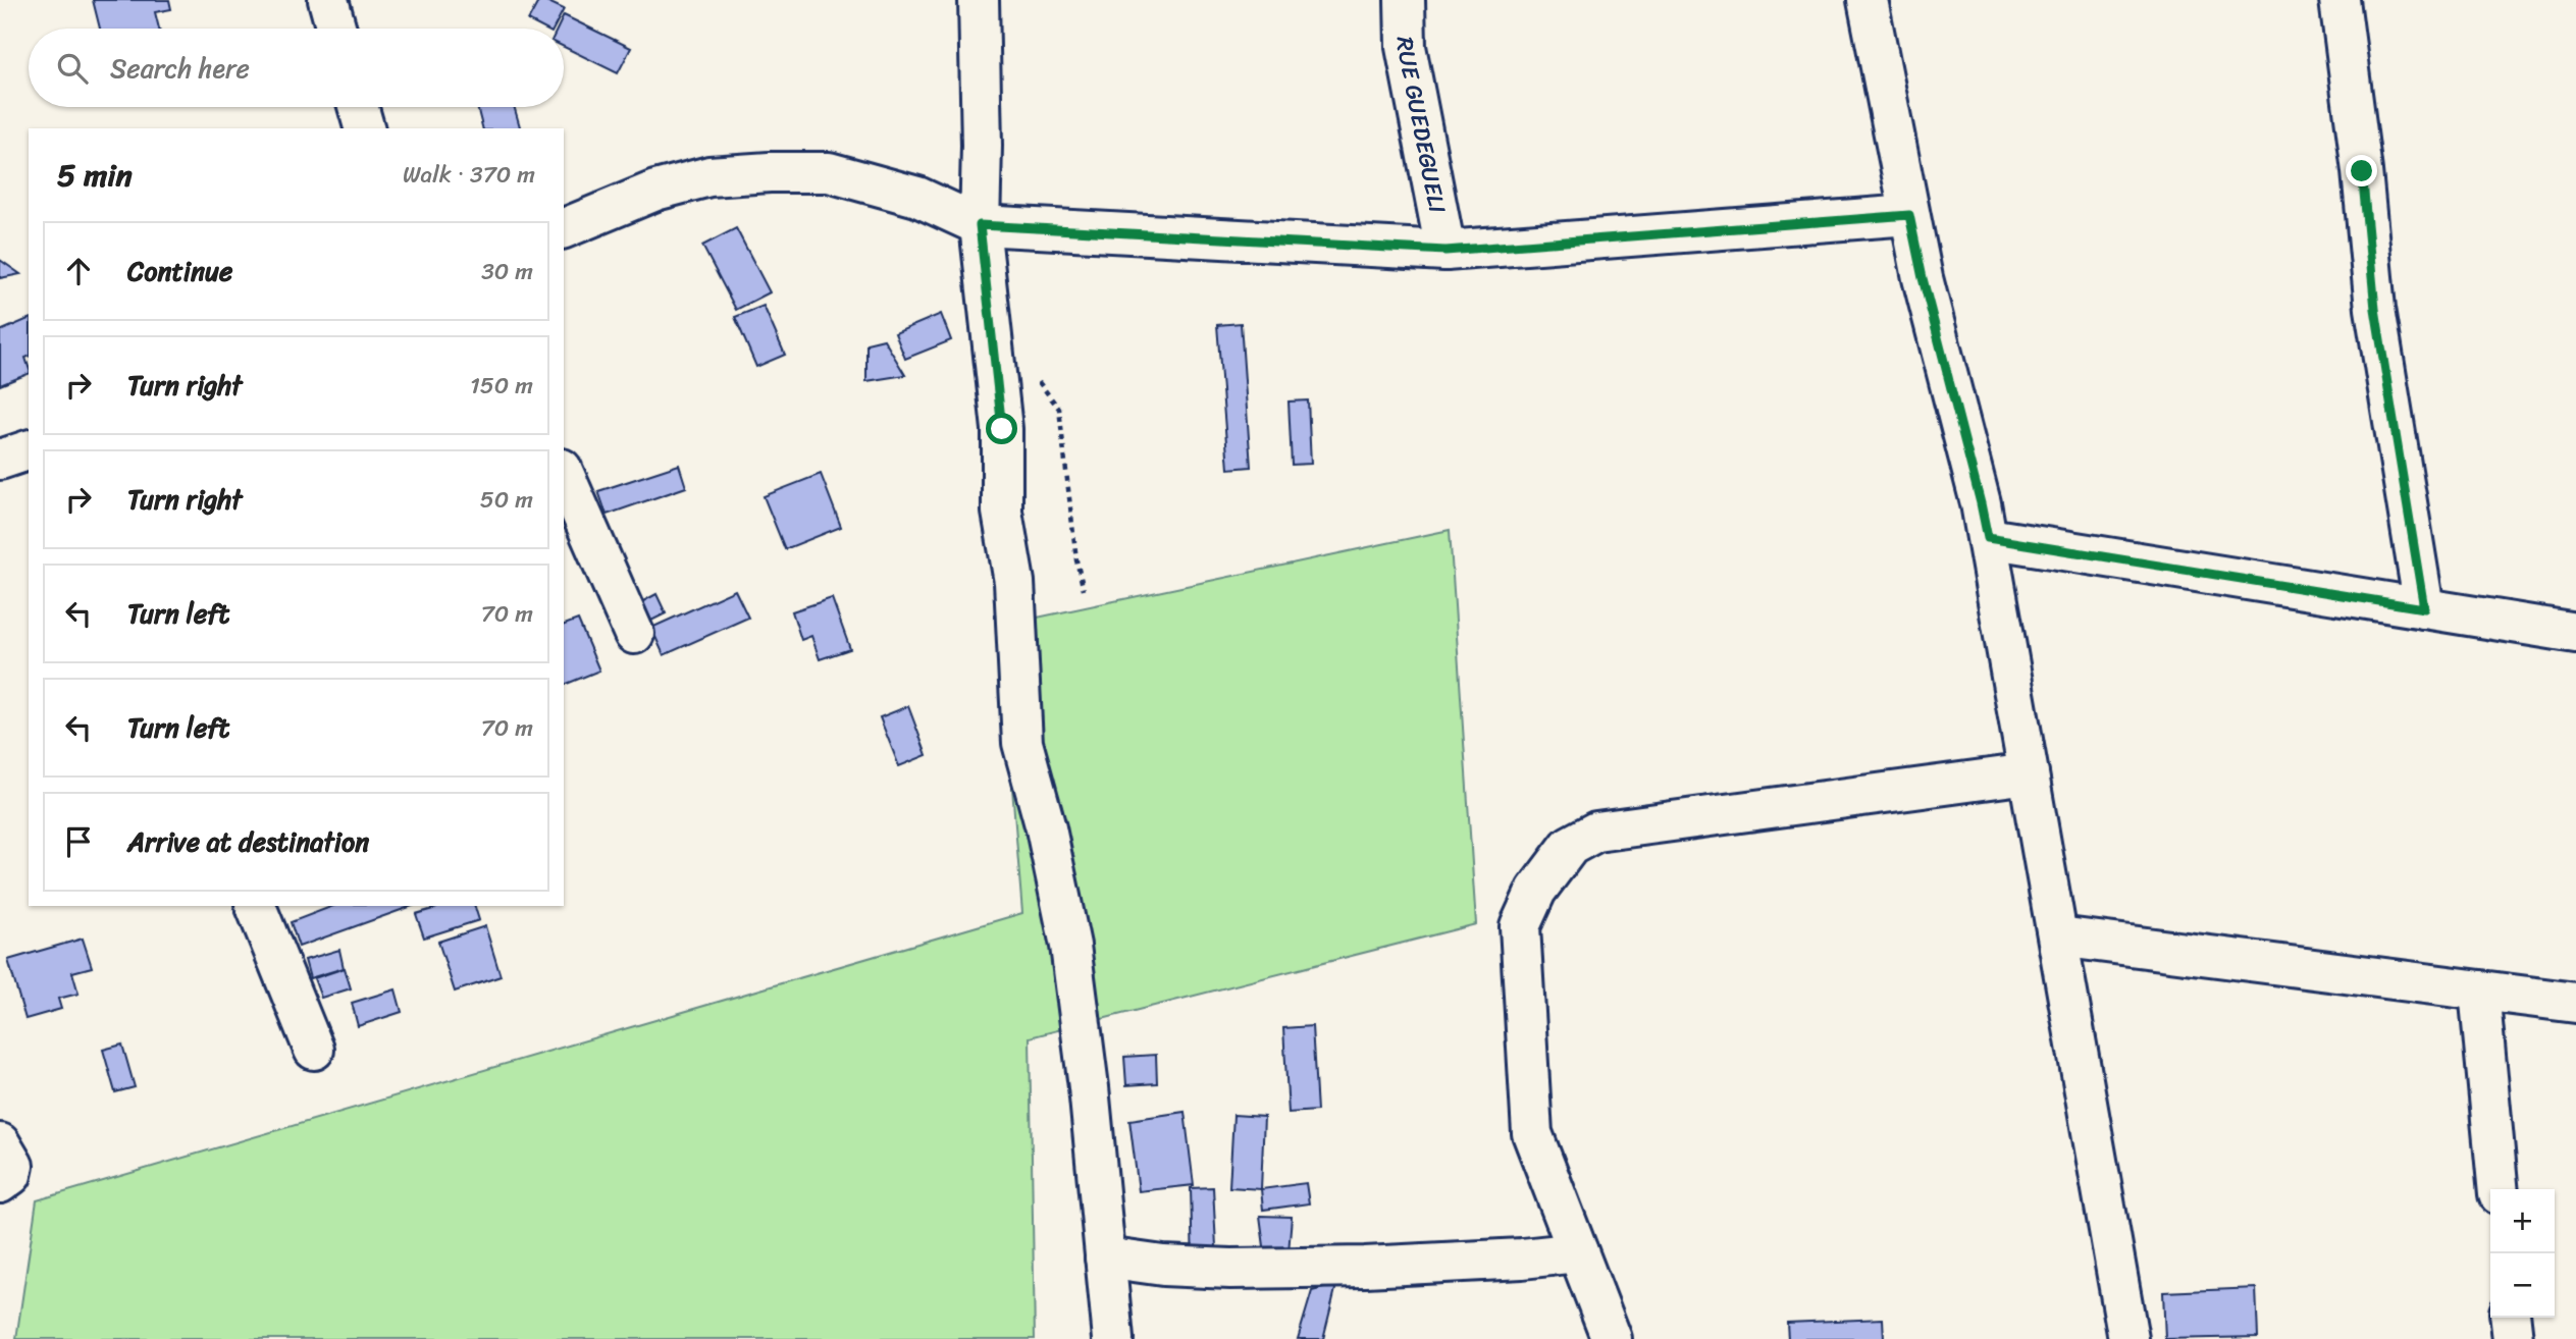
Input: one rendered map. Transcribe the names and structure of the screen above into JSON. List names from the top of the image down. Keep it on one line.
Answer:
{"streets":{"street":["RUE GUEDEGUELI"]},"page":{"search":"Search here","heading":["5 min","Walk · 370 m"],"list":[["Continue","30 m"],["Turn right","150 m"],["Turn right","50 m"],["Turn left","70 m"],["Turn left","70 m"],"Arrive at destination"],"map_buttons":["+","−"]}}
